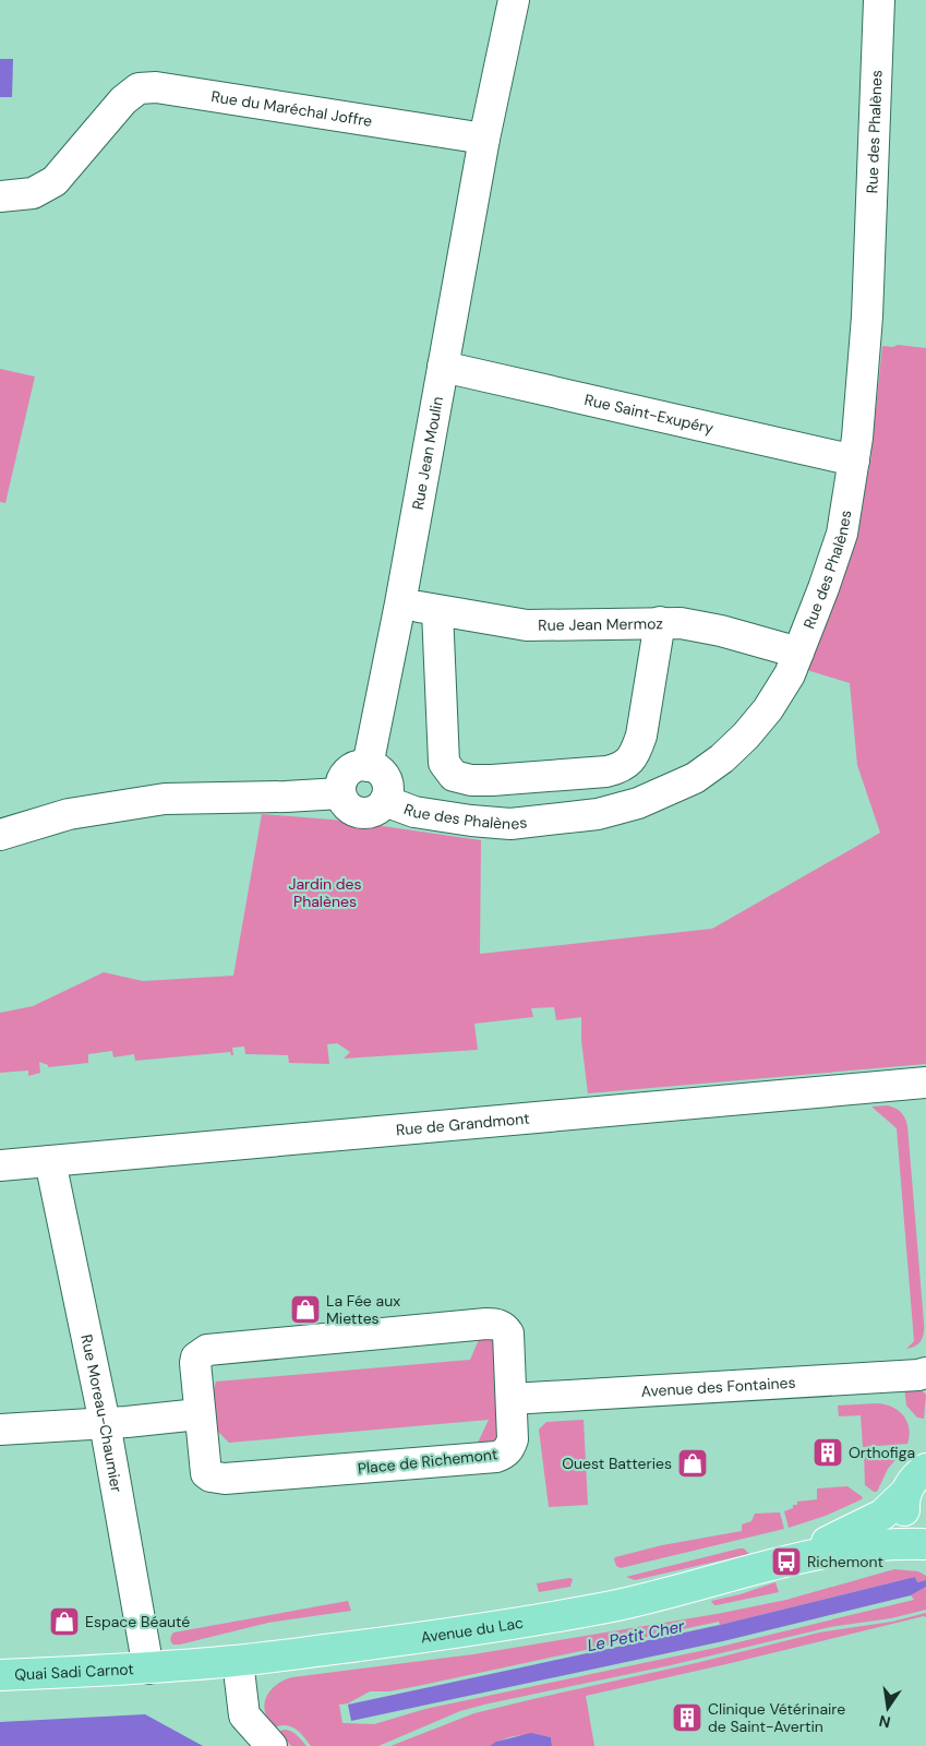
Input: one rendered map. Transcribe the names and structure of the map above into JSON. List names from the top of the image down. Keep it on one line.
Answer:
{"streets":{"main road":["Avenue du Lac","Quai Sadi Carnot"],"street":["Rue du Maréchal Joffre","Rue des Phalènes","Rue Saint-Exupéry","Rue Jean Moulin","Rue Jean Mermoz","Rue de Grandmont","Avenue des Fontaines","Rue Moreau-Chaumier","Place de Richemont"]},"crossings":[["Rue du Maréchal Joffre","Rue Jean Moulin"],["Rue des Phalènes","Rue Saint-Exupéry"],["Rue des Phalènes","Rue Jean Moulin"],["Rue des Phalènes","Rue Jean Mermoz"],["Rue Saint-Exupéry","Rue Jean Moulin"],["Rue Jean Moulin","Rue Jean Mermoz"],["Rue de Grandmont","Rue Moreau-Chaumier"],["Avenue des Fontaines","Place de Richemont"],["Rue Moreau-Chaumier","Avenue du Lac"],["Rue Moreau-Chaumier","Quai Sadi Carnot"],["Avenue du Lac","Quai Sadi Carnot"]],"water":["Le Petit Cher"],"parks":["Jardin des Phalènes"],"places":{"shop":["La Fée aux Miettes","Ouest Batteries","Espace Béauté"],"building":["Orthofiga","Clinique Vétérinaire de Saint-Avertin"],"bus stop":["Richemont"]},"north":"bottom"}
